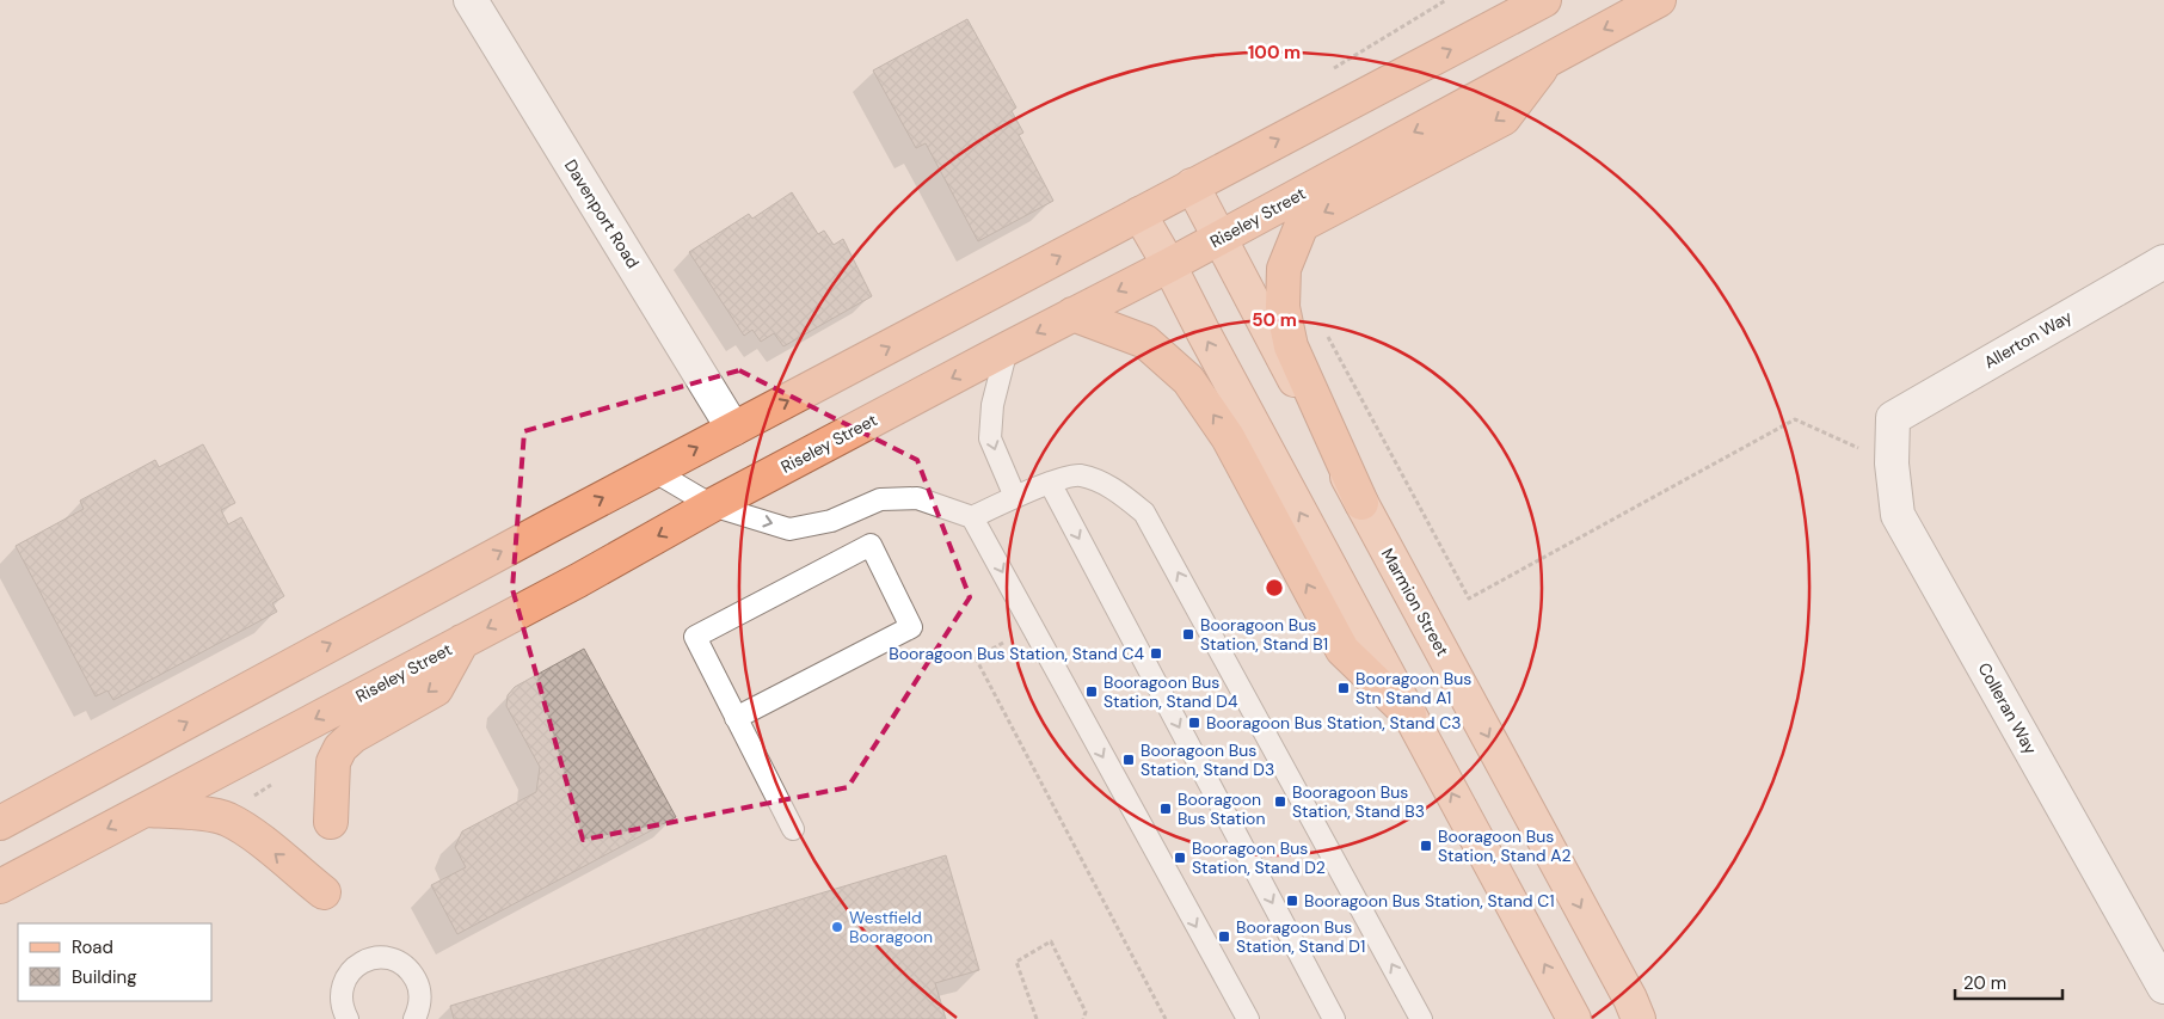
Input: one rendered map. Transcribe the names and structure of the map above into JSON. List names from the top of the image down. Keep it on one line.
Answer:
{"streets":{"highway":["Riseley Street"],"main road":["Marmion Street"],"street":["Davenport Road","Allerton Way","Colleran Way"]},"crossings":[["Riseley Street","Marmion Street"],["Allerton Way","Colleran Way"]],"places":{"transit":["Booragoon Bus Station, Stand B1","Booragoon Bus Station, Stand C4","Booragoon Bus Stn Stand A1","Booragoon Bus Station, Stand D4","Booragoon Bus Station, Stand C3","Booragoon Bus Station, Stand D3","Booragoon Bus Station, Stand B3","Booragoon Bus Station","Booragoon Bus Station, Stand A2","Booragoon Bus Station, Stand D2","Booragoon Bus Station, Stand C1","Booragoon Bus Station, Stand D1"],"other":["Westfield Booragoon"]},"legend":["Road","Building"],"scale_bar":"20 m","rings":["100 m","50 m"]}
